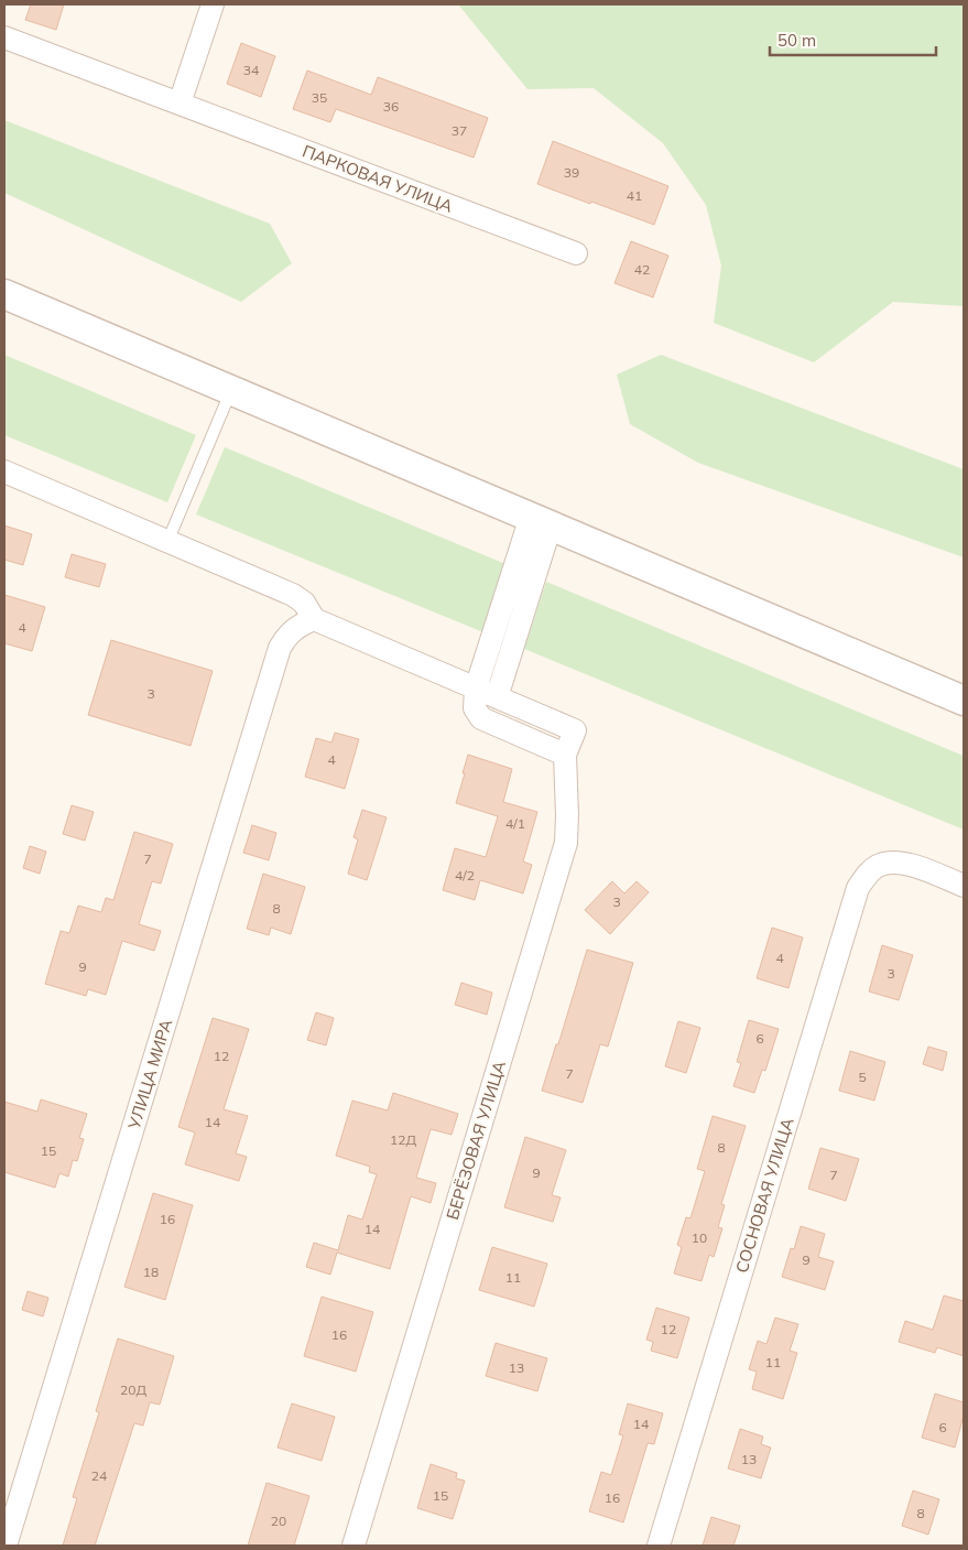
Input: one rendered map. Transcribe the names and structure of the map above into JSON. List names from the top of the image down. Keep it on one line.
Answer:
{"streets":{"street":["ПАРКОВАЯ УЛИЦА","УЛИЦА МИРА","БЕРЁЗОВАЯ УЛИЦА","СОСНОВАЯ УЛИЦА"]},"house_numbers":["34","35","36","37","39","41","42","4","3","4","4/1","7","4/2","3","8","4","9","3","6","12","7","5","14","12Д","8","15","9","7","16","14","10","9","18","11","12","16","11","13","20Д","14","6","13","24","15","16","8","20"],"scale_bar":"50 m"}
